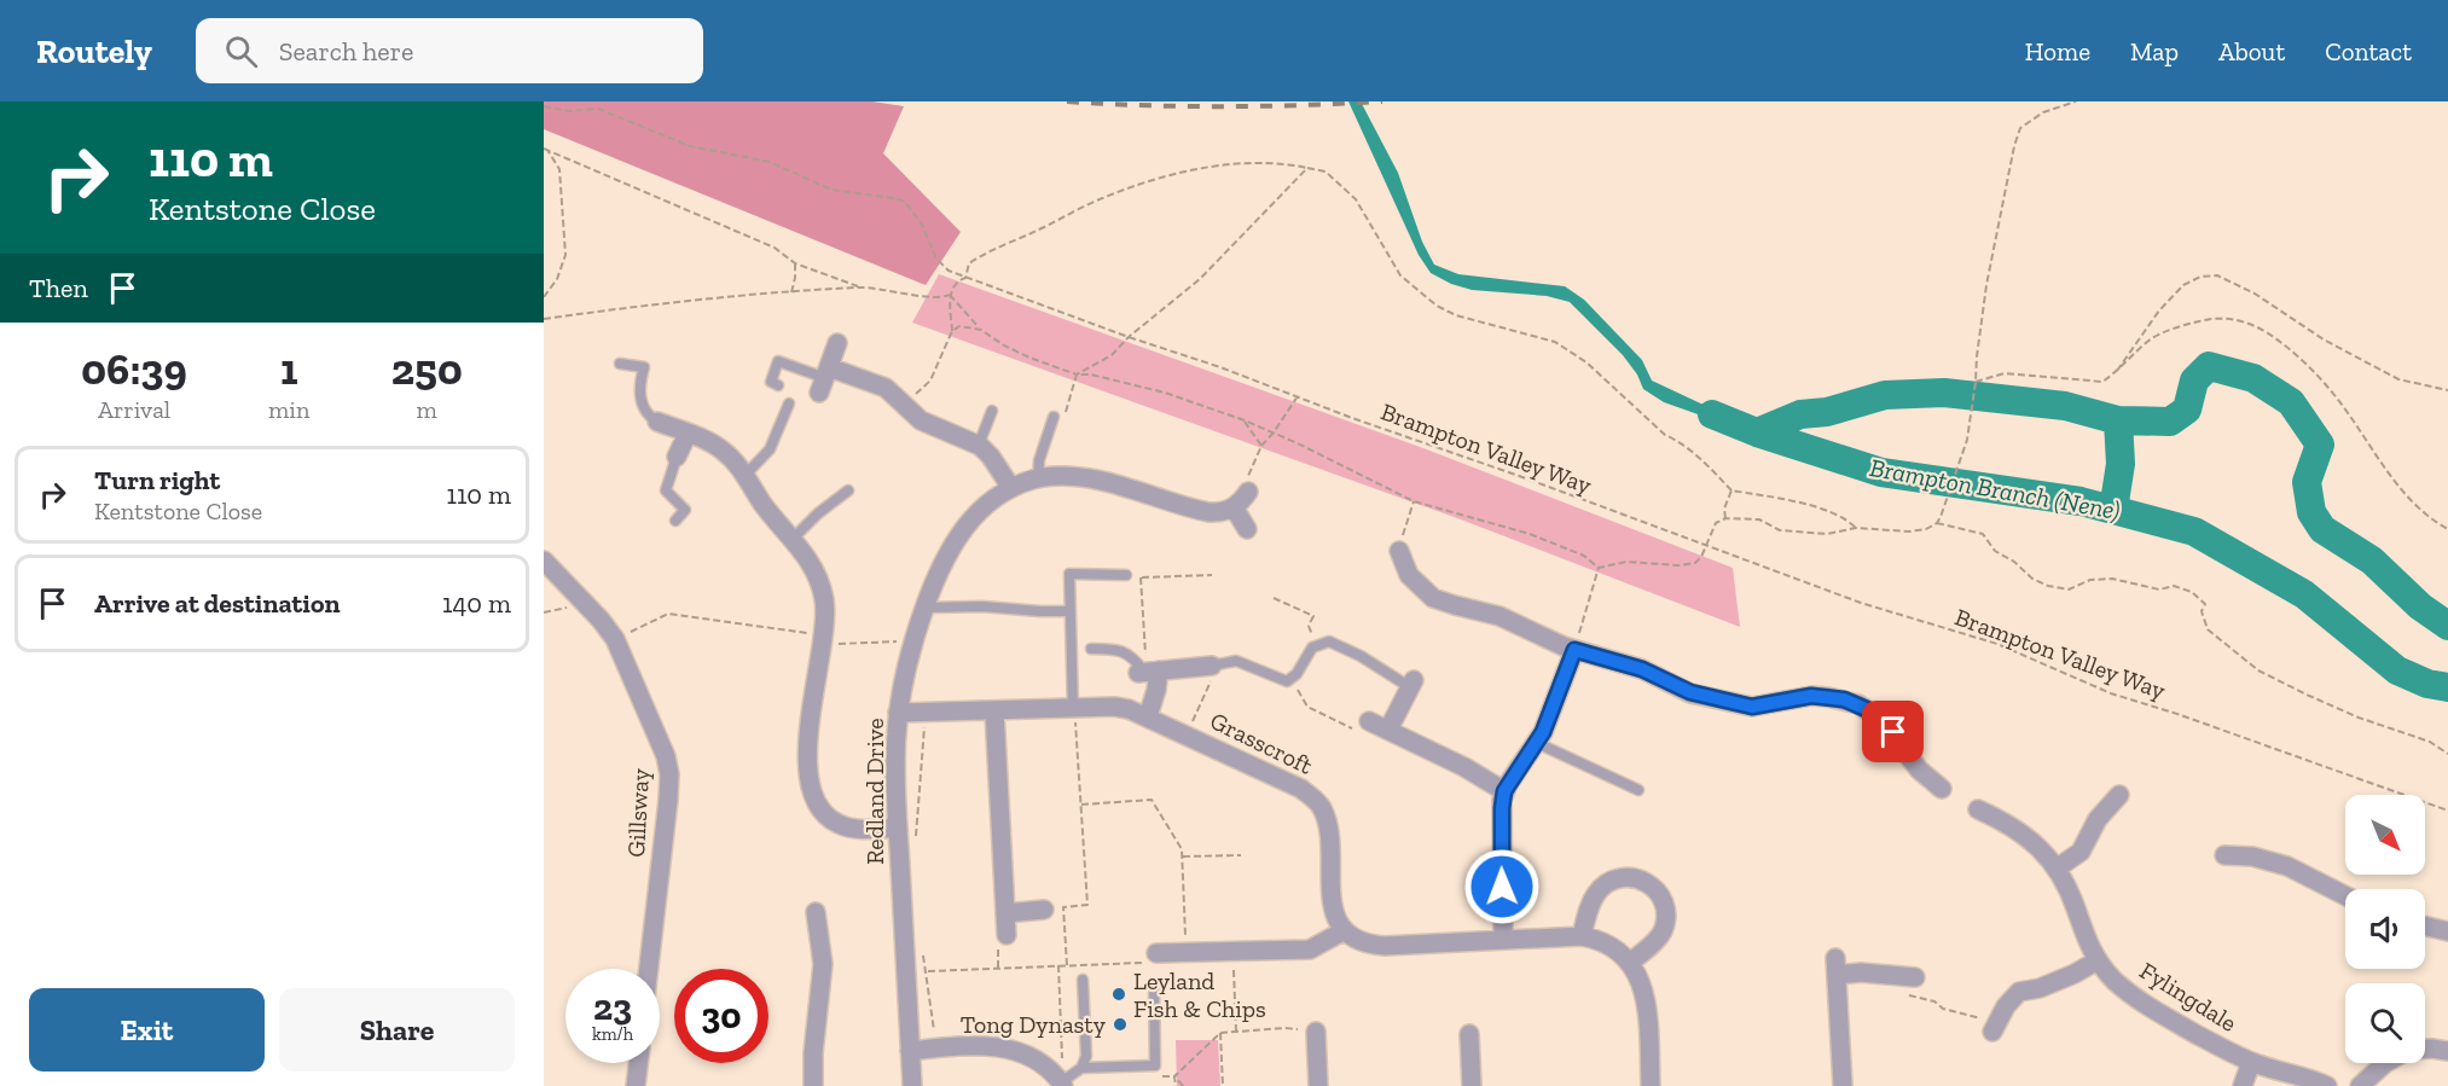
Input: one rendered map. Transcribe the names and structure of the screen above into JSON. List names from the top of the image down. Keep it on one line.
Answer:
{"streets":{"street":["Grasscroft","Redland Drive","Gillsway","Fylingdale"],"path":["Brampton Valley Way"]},"crossings":[["Grasscroft","Redland Drive"]],"water":["Brampton Branch (Nene)"],"places":["Leyland Fish & Chips","Tong Dynasty"],"north":"bottom right","page":{"header":"Routely","search":"Search here","nav":["Home","Map","About","Contact"],"turn":["110 m","Kentstone Close"],"then":"Then","eta":["06:39","Arrival","1","min","250","m"],"list":[{"name":"Turn right","note":"Kentstone Close","value":"110 m"},{"name":"Arrive at destination","value":"140 m"}],"speed":"23 km/h","limit":"30","buttons":["Exit","Share"]}}
